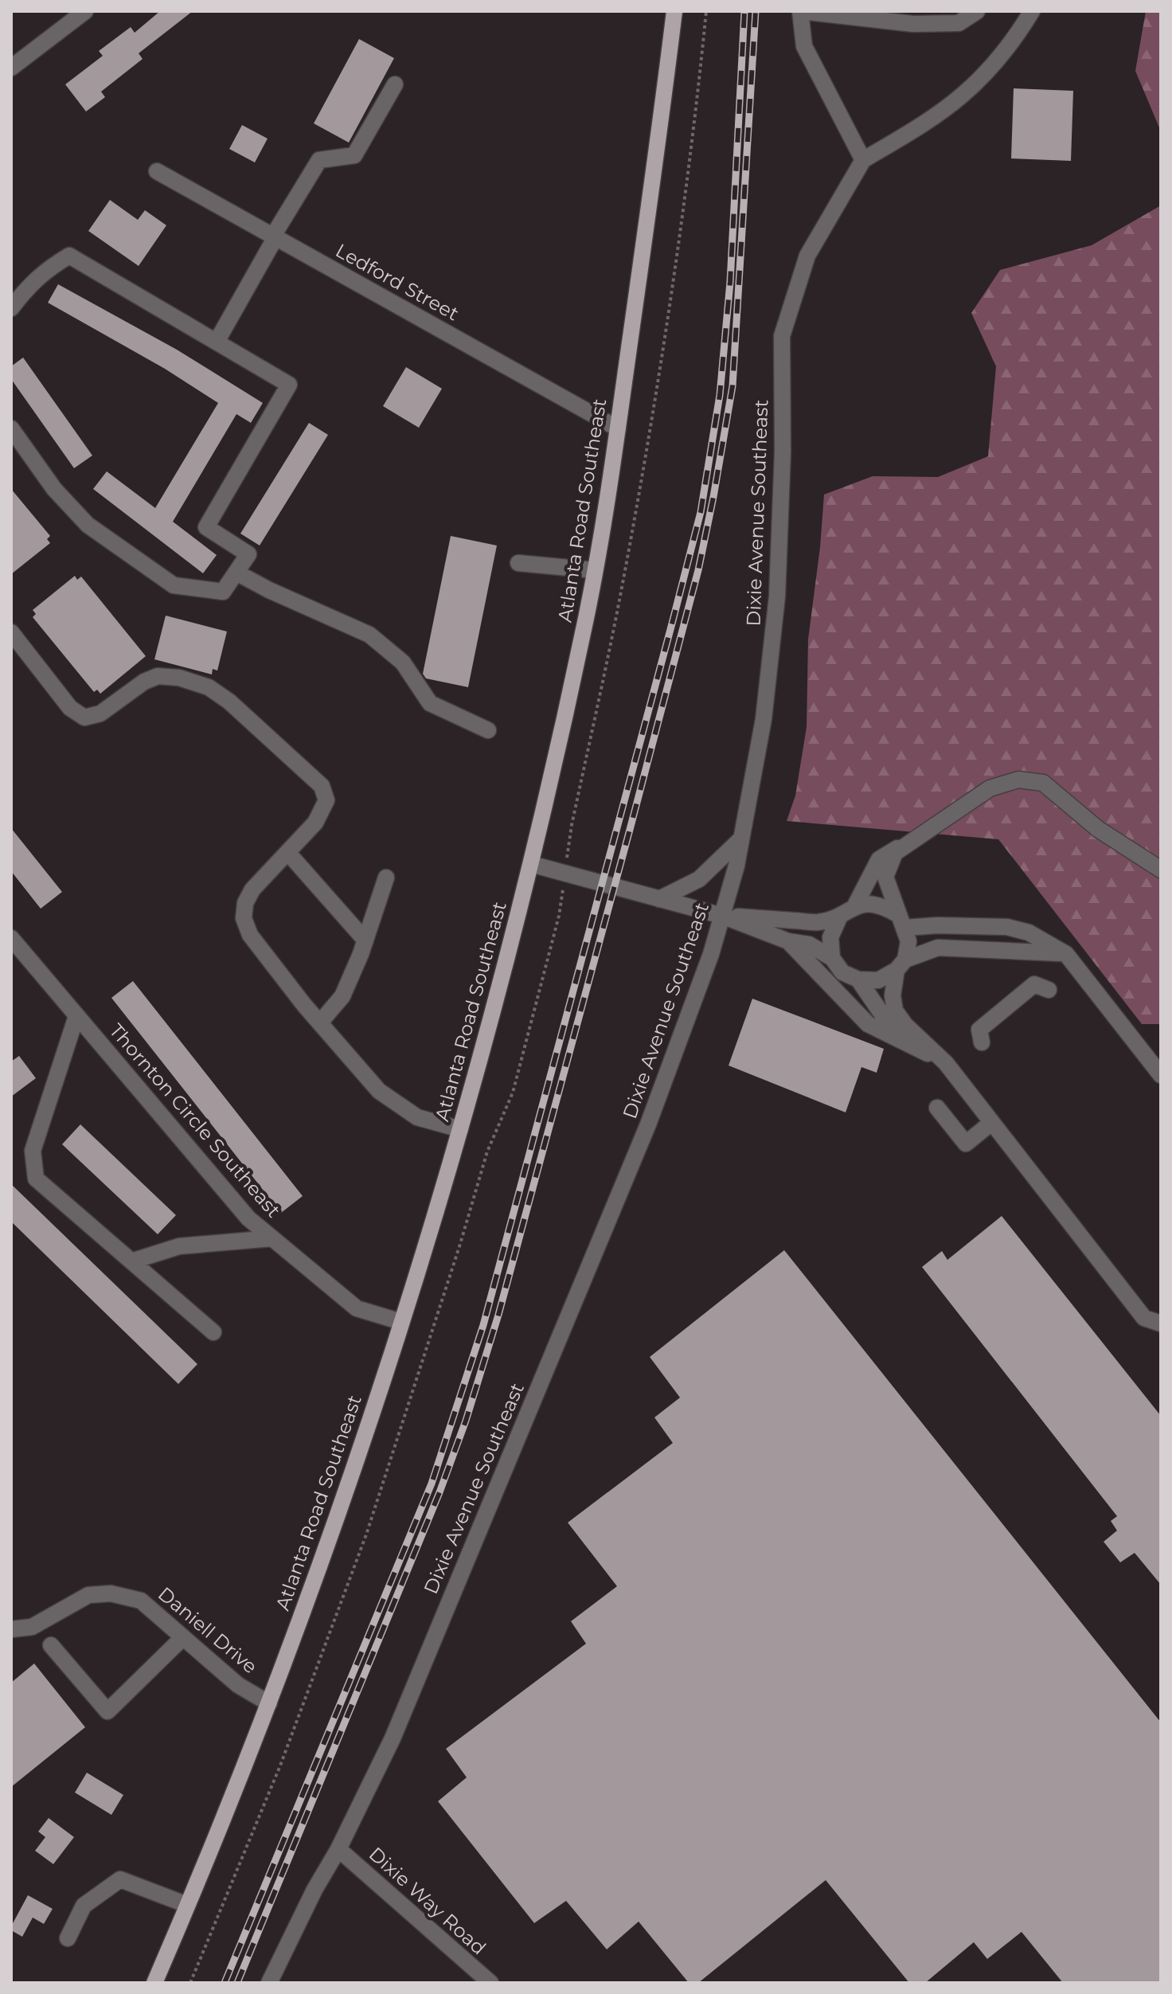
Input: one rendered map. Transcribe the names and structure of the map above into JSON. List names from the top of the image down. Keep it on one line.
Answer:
{"streets":{"main road":["Atlanta Road Southeast"],"street":["Ledford Street","Dixie Avenue Southeast","Thornton Circle Southeast","Daniell Drive","Dixie Way Road"]},"crossings":[["Ledford Street","Atlanta Road Southeast"],["Atlanta Road Southeast","Thornton Circle Southeast"],["Atlanta Road Southeast","Daniell Drive"],["Dixie Avenue Southeast","Dixie Way Road"]]}
